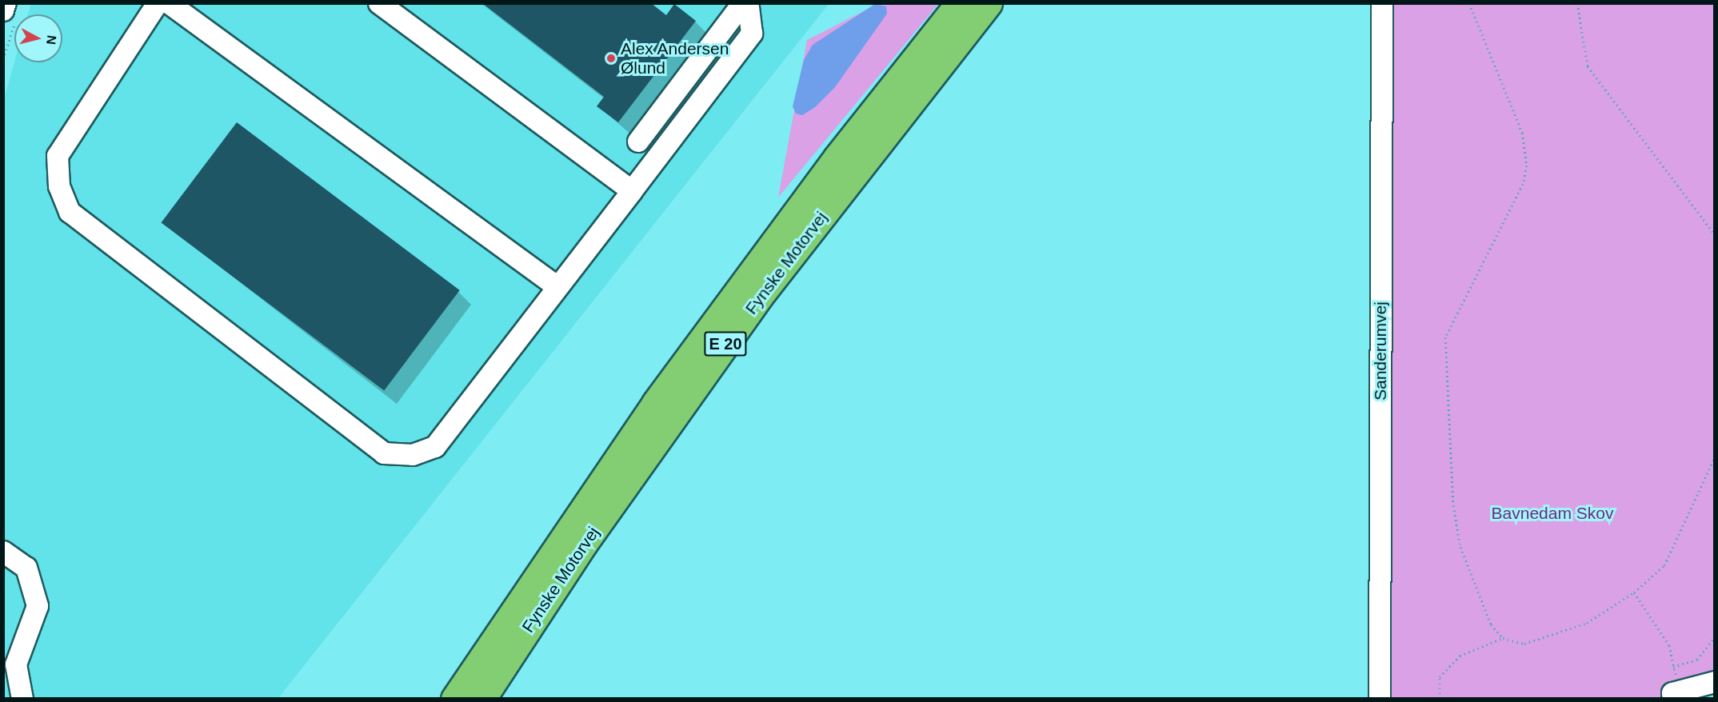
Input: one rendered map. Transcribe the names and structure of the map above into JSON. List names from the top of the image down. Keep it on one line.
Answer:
{"streets":{"highway":["Fynske Motorvej","E 20"],"street":["Sanderumvej"]},"parks":["Bavnedam Skov"],"places":["Alex Andersen Ølund"],"north":"right"}
